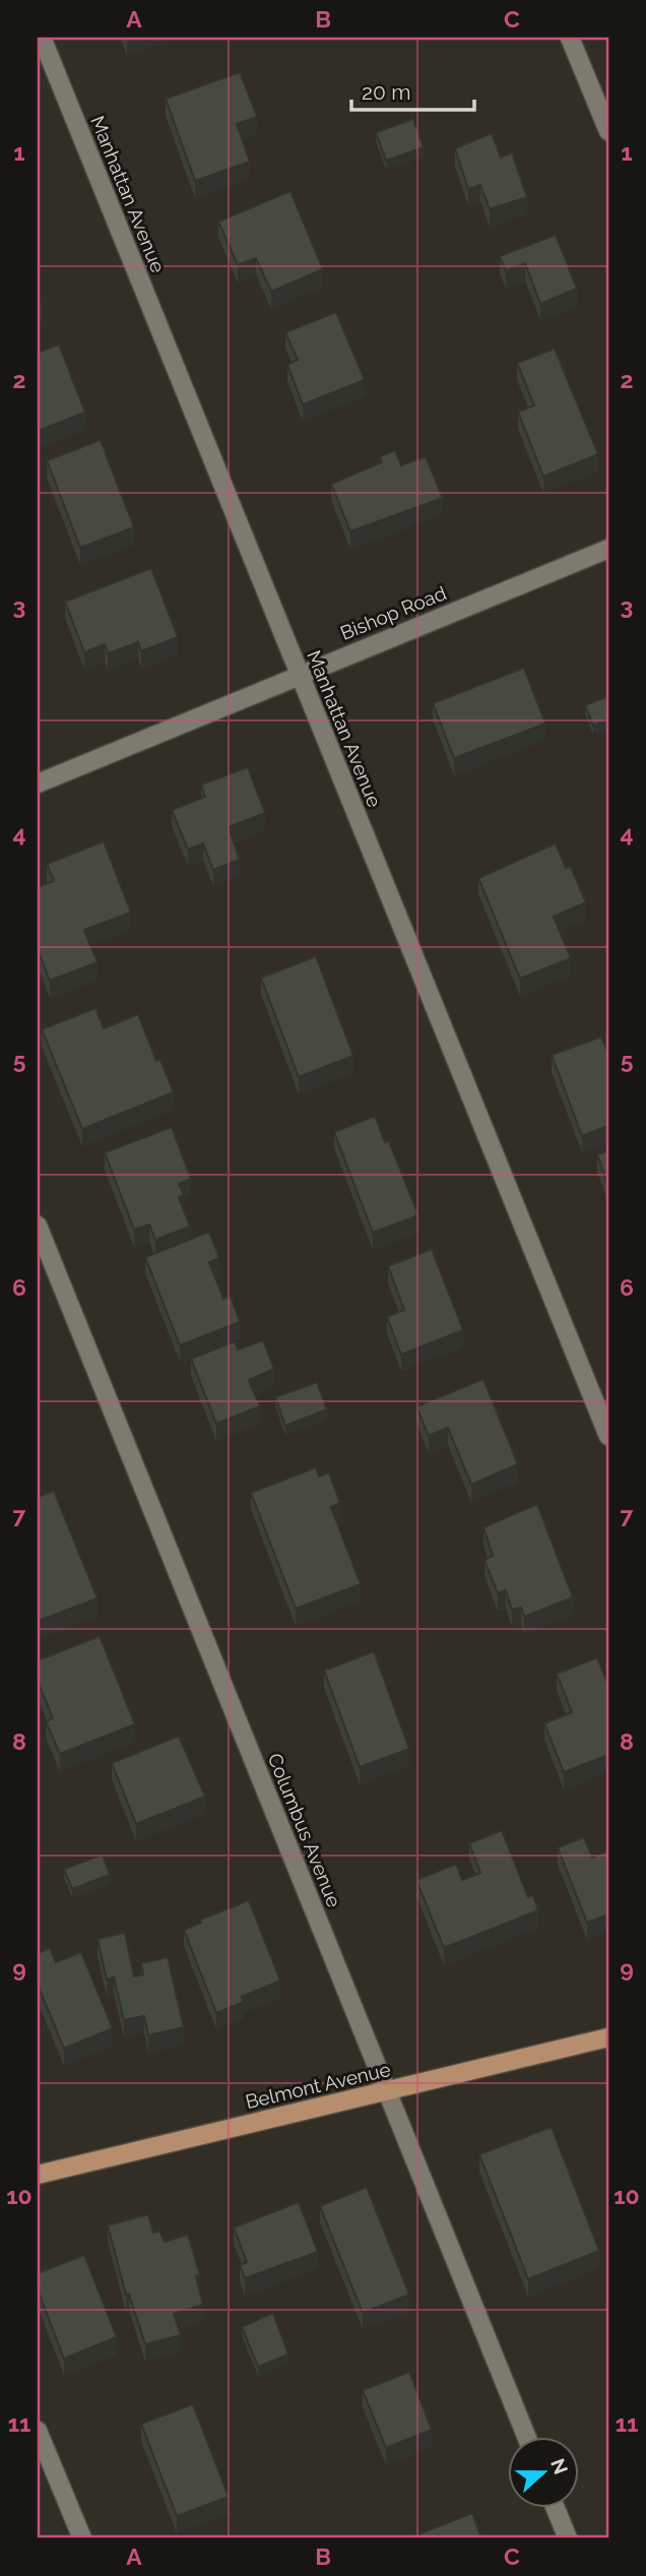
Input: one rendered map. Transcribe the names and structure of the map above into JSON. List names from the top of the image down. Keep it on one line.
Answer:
{"streets":{"main road":["Belmont Avenue"],"street":["Manhattan Avenue","Bishop Road","Columbus Avenue"]},"crossings":[["Manhattan Avenue","Bishop Road"],["Columbus Avenue","Belmont Avenue"]],"scale_bar":"20 m","north":"right","grid":{"columns":["A","B","C"],"rows":["1","2","3","4","5","6","7","8","9","10","11"]}}
